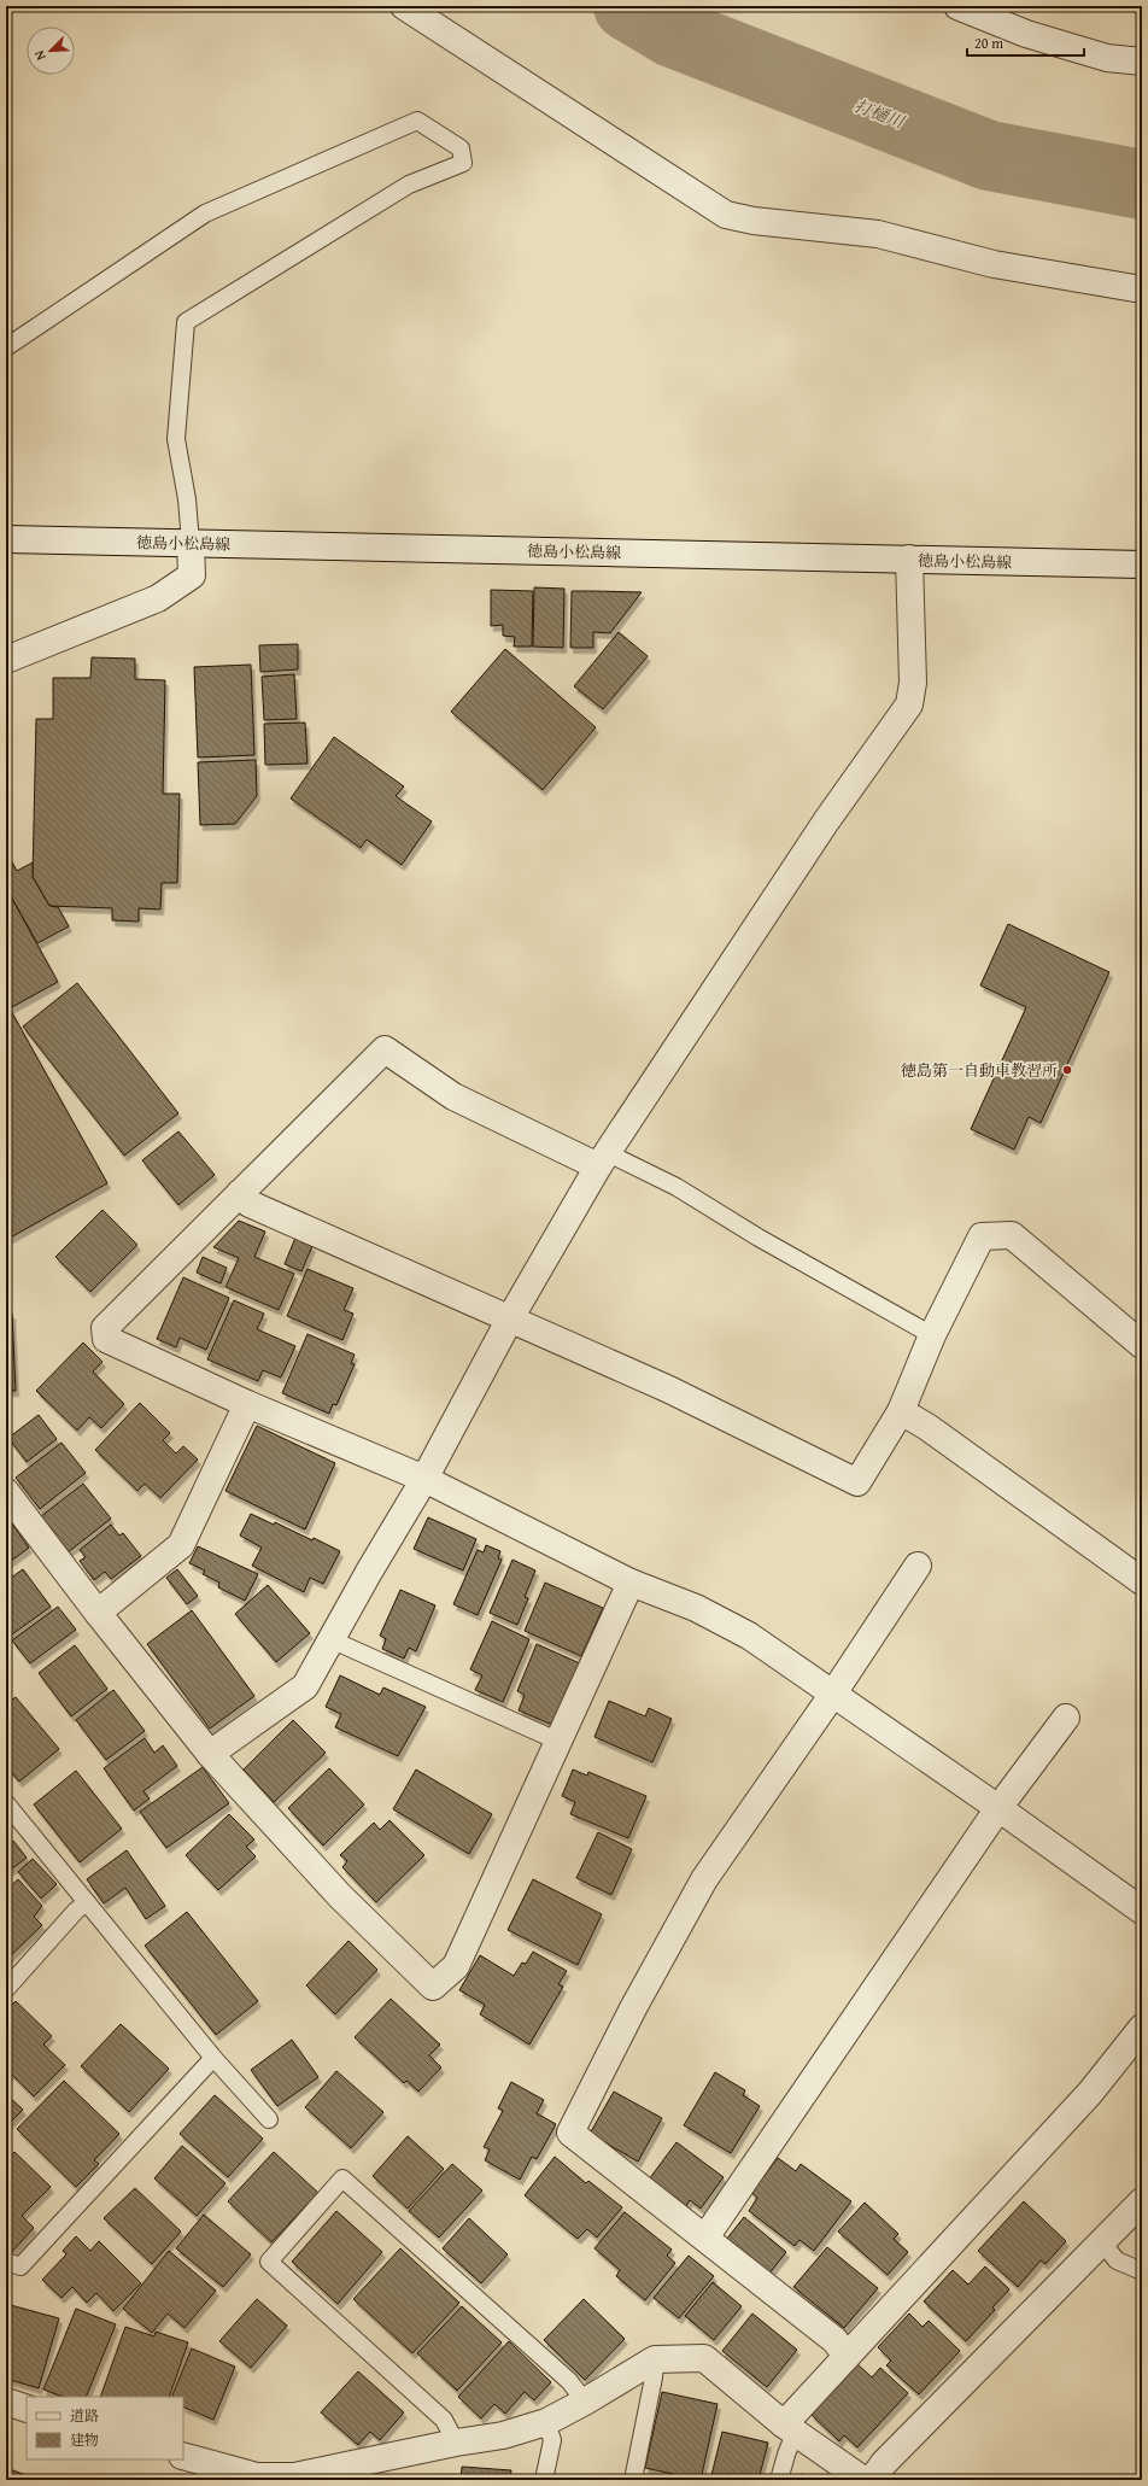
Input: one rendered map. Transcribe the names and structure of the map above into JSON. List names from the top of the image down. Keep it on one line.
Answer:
{"streets":{"street":["徳島小松島線"]},"water":["打樋川"],"places":["徳島第一自動車教習所"],"legend":["道路","建物"],"scale_bar":"20 m","north":"bottom left"}
